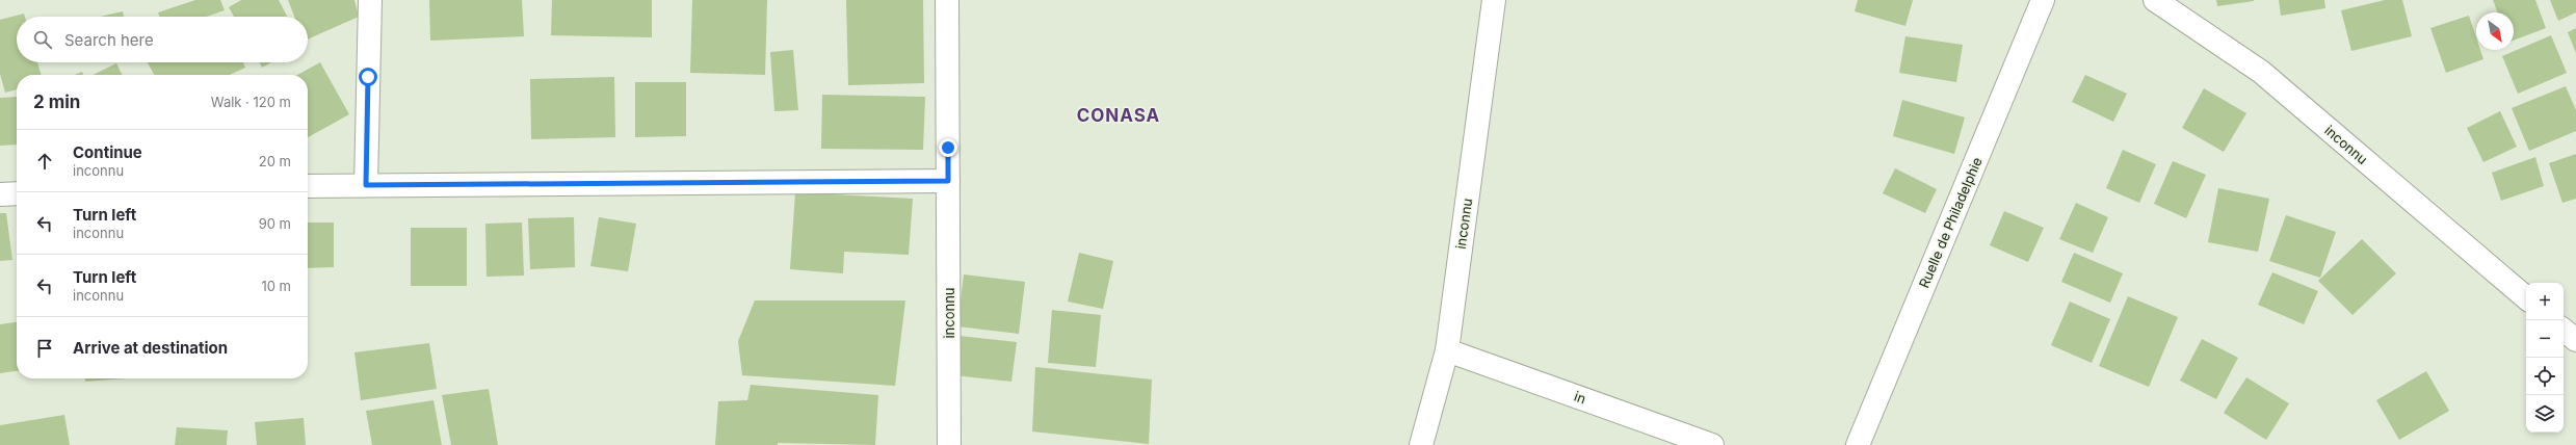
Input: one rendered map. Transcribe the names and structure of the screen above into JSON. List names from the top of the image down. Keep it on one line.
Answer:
{"streets":{"street":["inconnu","Ruelle de Philadelphie","in"]},"crossings":[["inconnu","in"]],"districts":["CONASA"],"north":"bottom right","page":{"search":"Search here","heading":["2 min","Walk · 120 m"],"list":[["Continue","inconnu","20 m"],["Turn left","inconnu","90 m"],["Turn left","inconnu","10 m"],"Arrive at destination"],"map_buttons":["+","−"]}}
